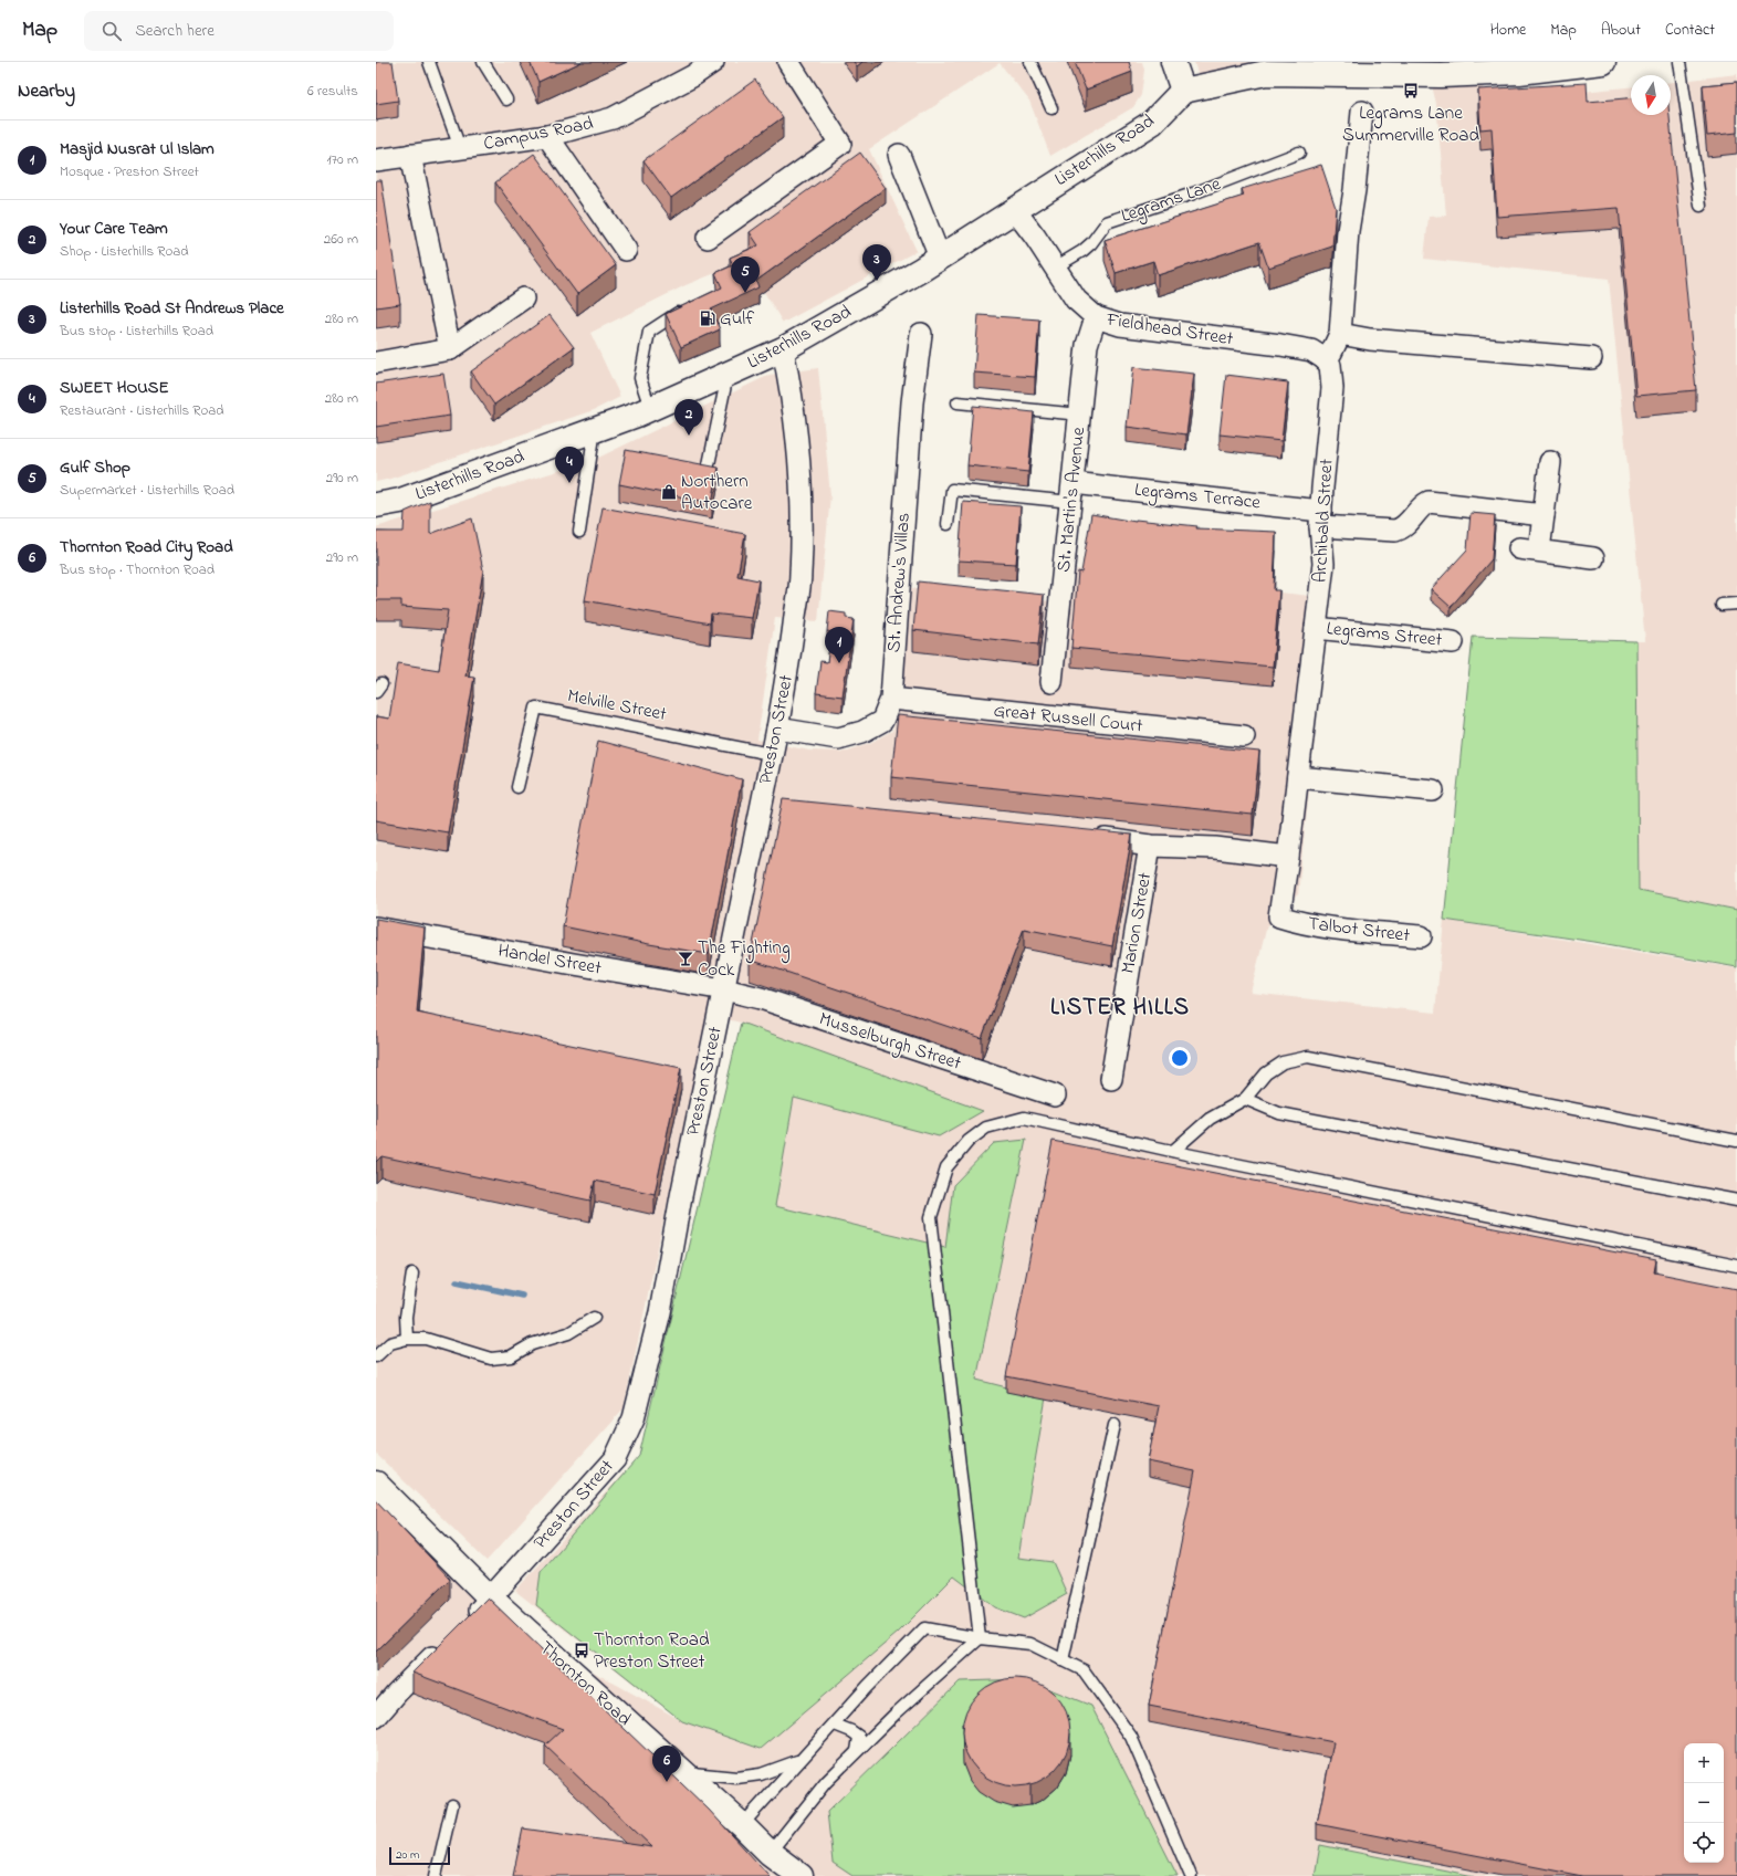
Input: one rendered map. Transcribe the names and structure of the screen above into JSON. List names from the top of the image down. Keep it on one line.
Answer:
{"streets":{"street":["Campus Road","Listerhills Road","Fieldhead Street","Legrams Terrace","St. Martin's Avenue","Archibald Street","St. Andrew's Villas","Legrams Street","Great Russell Court","Preston Street","Marion Street","Talbot Street","Handel Street","Musselburgh Street","Thornton Road"],"lane":["Legrams Lane","Melville Street"]},"crossings":[["Listerhills Road","Fieldhead Street"],["Listerhills Road","Preston Street"],["Legrams Lane","Fieldhead Street"],["Fieldhead Street","St. Martin's Avenue"],["Fieldhead Street","Archibald Street"],["Legrams Terrace","St. Martin's Avenue"],["Legrams Terrace","Archibald Street"],["St. Martin's Avenue","Great Russell Court"],["Archibald Street","Legrams Street"],["Archibald Street","Talbot Street"],["St. Andrew's Villas","Great Russell Court"],["St. Andrew's Villas","Preston Street"],["Melville Street","Preston Street"],["Preston Street","Handel Street"],["Preston Street","Musselburgh Street"],["Preston Street","Thornton Road"],["Handel Street","Musselburgh Street"]],"districts":["LISTER HILLS"],"places":{"bus stop":["Legrams Lane Summerville Road","Thornton Road Preston Street"],"fuel station":["Gulf"],"shop":["Northern Autocare"],"bar":["The Fighting Cock"]},"scale_bar":"20 m","north":"bottom","page":{"header":"Map","search":"Search here","nav":["Home","Map","About","Contact"],"heading":["Nearby","6 results"],"list":[{"mark":"1","name":"Masjid Nusrat Ul Islam","note":"Mosque · Preston Street","value":"170 m"},{"mark":"2","name":"Your Care Team","note":"Shop · Listerhills Road","value":"260 m"},{"mark":"3","name":"Listerhills Road St Andrews Place","note":"Bus stop · Listerhills Road","value":"280 m"},{"mark":"4","name":"SWEET HOUSE","note":"Restaurant · Listerhills Road","value":"280 m"},{"mark":"5","name":"Gulf Shop","note":"Supermarket · Listerhills Road","value":"290 m"},{"mark":"6","name":"Thornton Road City Road","note":"Bus stop · Thornton Road","value":"290 m"}],"pins":["3","5","2","4","1","6"],"map_buttons":["+","−"],"scale":"20 m"}}
